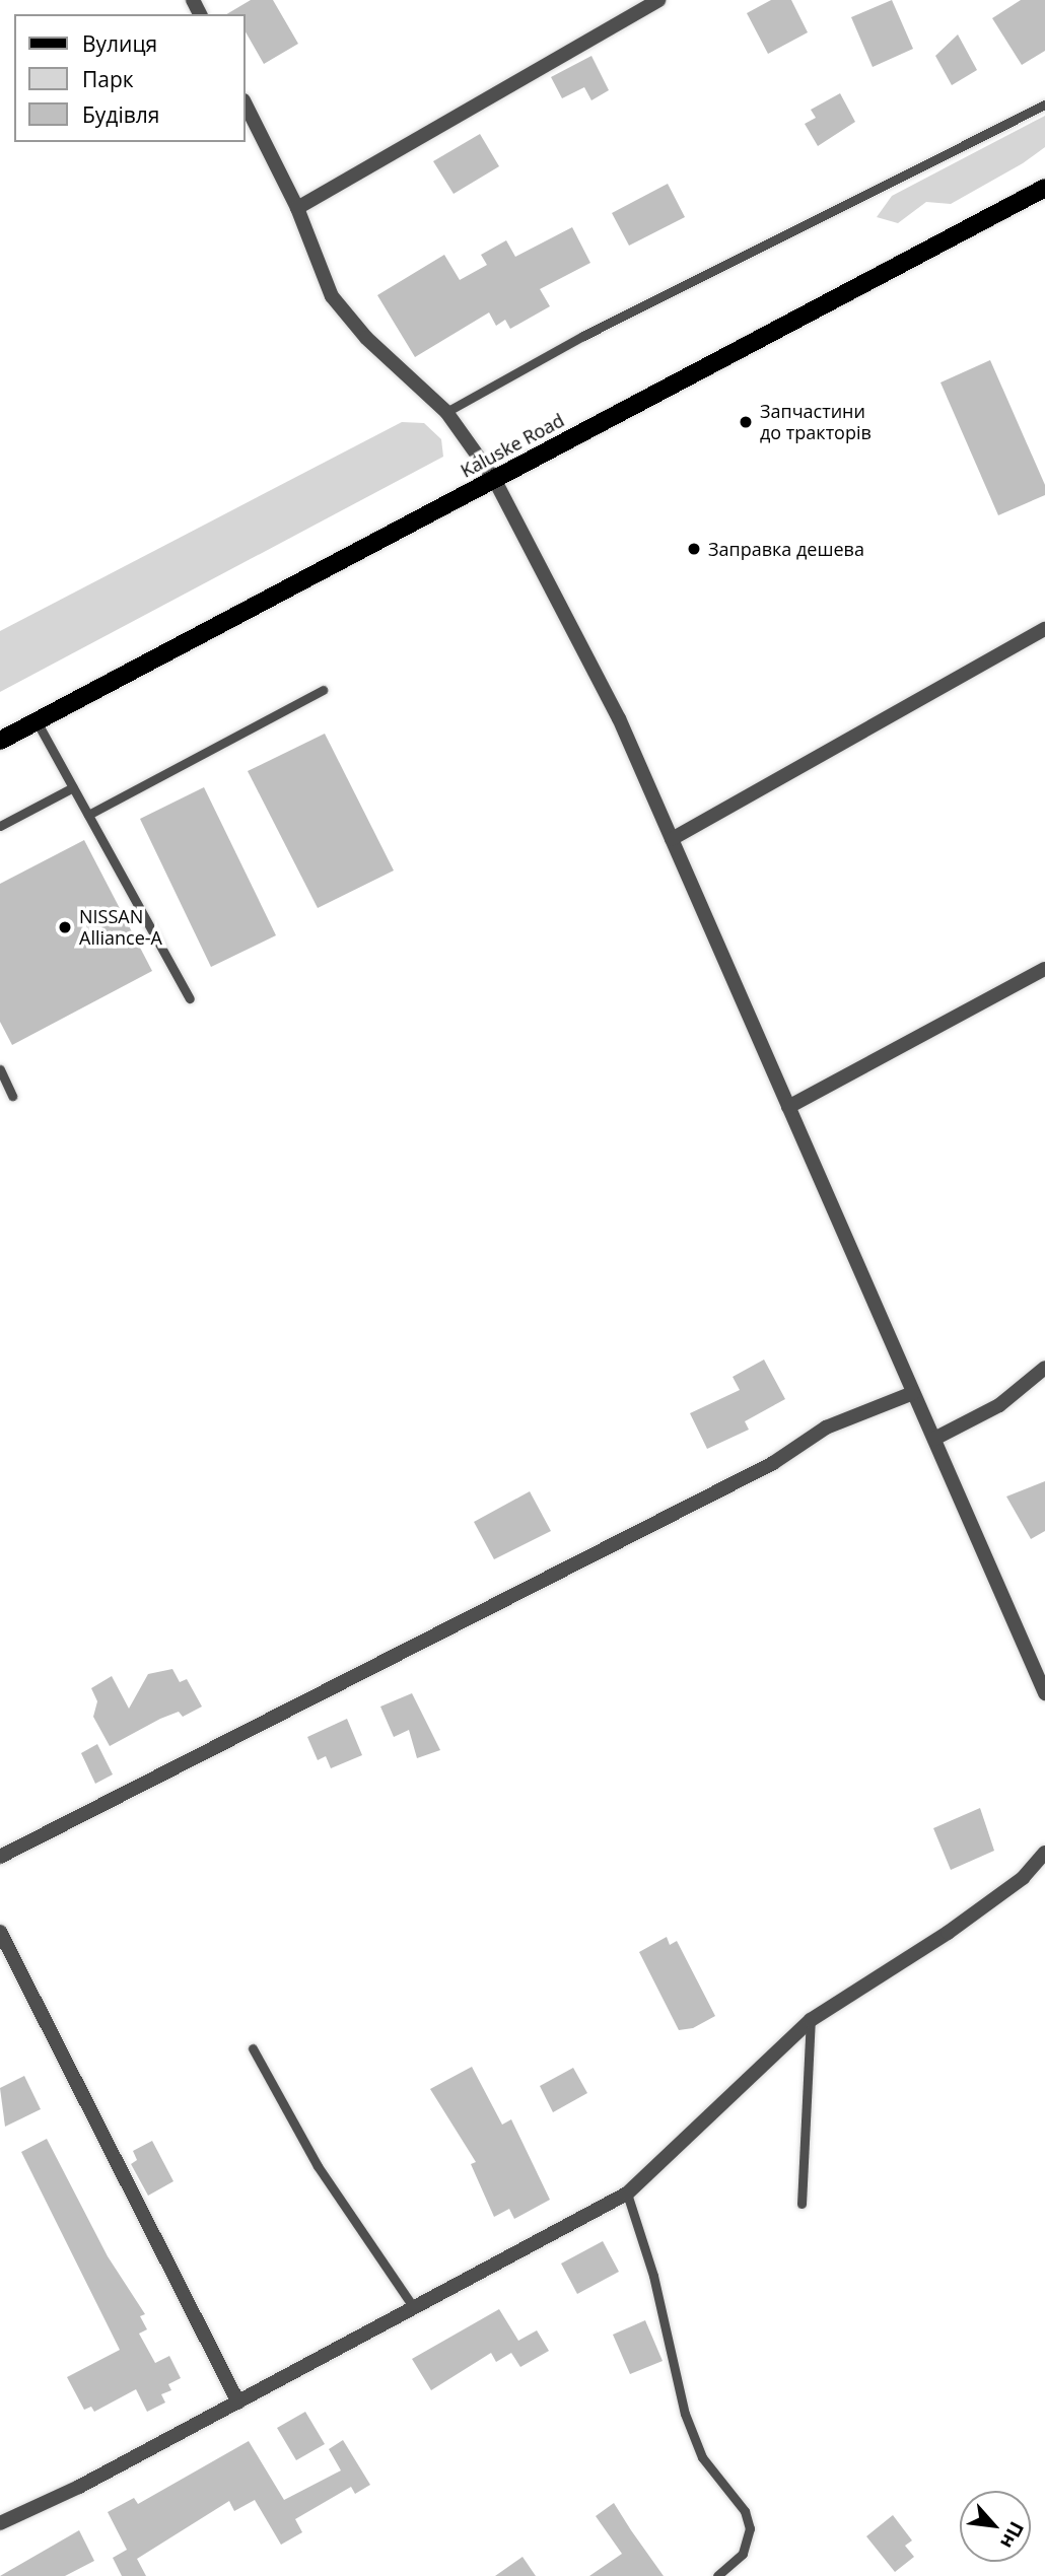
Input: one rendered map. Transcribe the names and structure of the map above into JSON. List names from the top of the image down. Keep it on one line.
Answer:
{"streets":{"main road":["Kaluske Road"]},"places":["Запчастини до тракторів","Заправка дешева","NISSAN Alliance-A"],"legend":["Вулиця","Парк","Будівля"],"north":"bottom right"}
